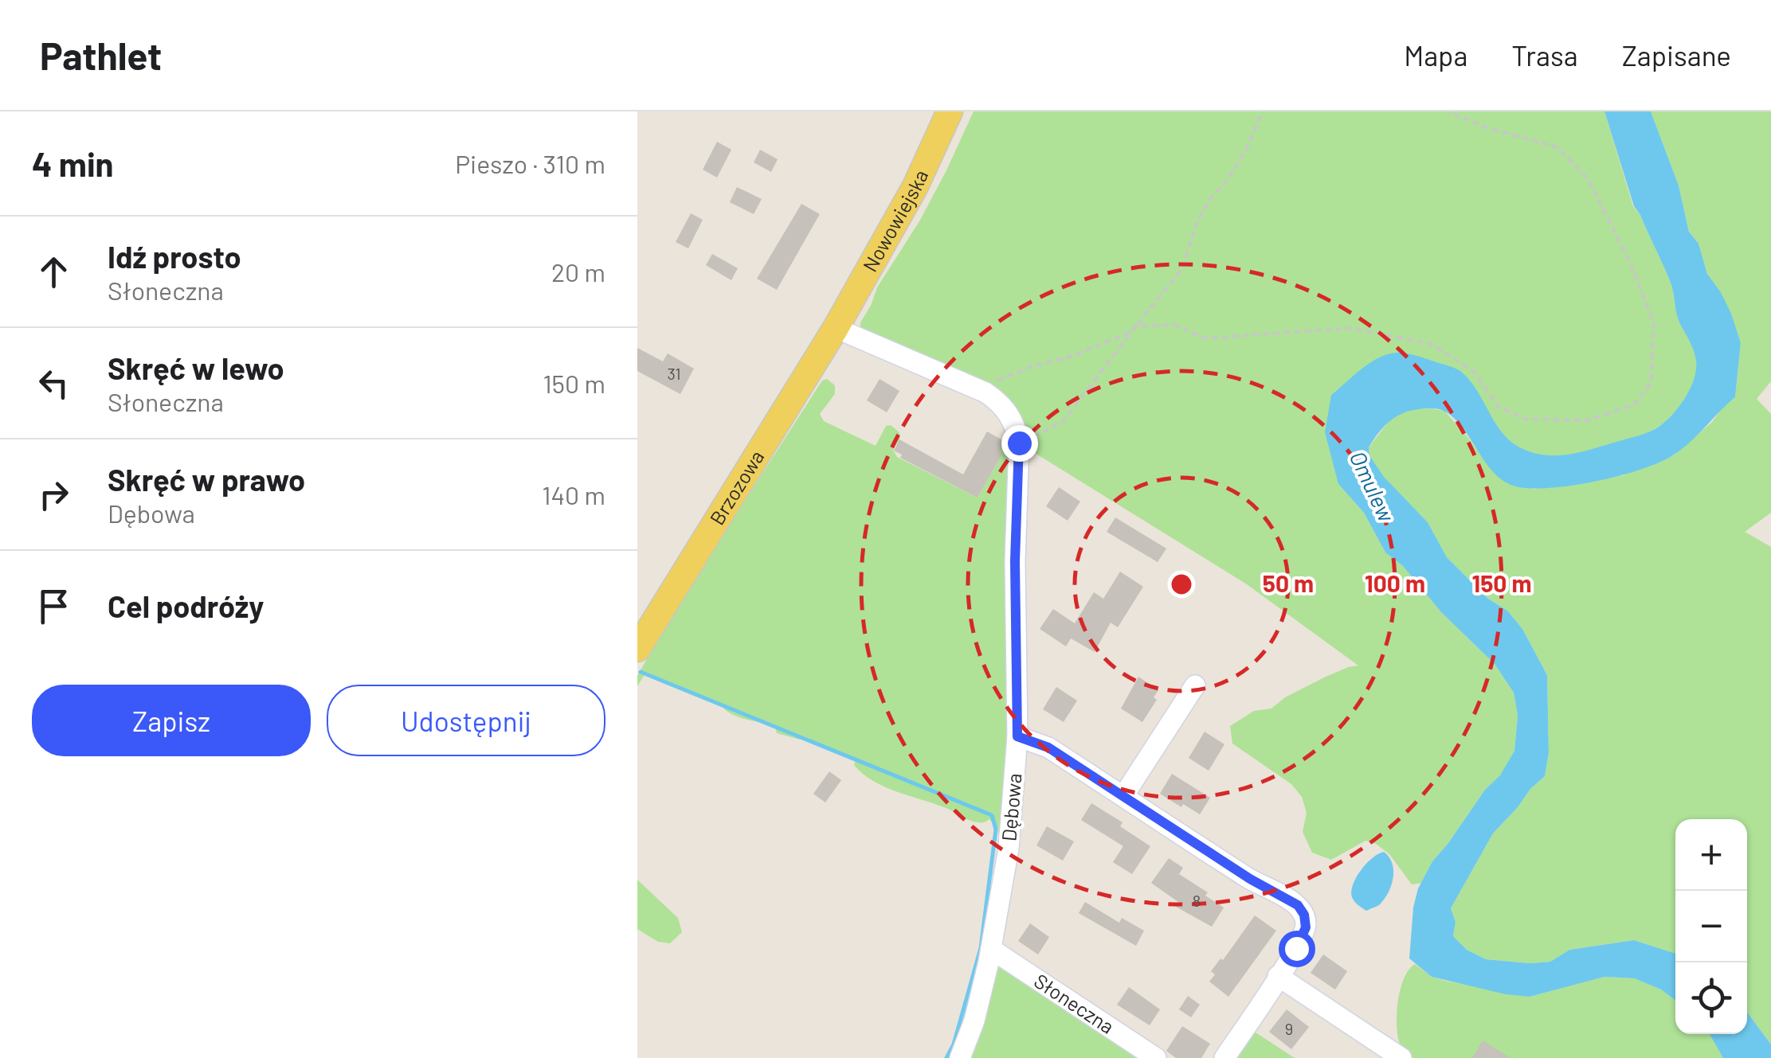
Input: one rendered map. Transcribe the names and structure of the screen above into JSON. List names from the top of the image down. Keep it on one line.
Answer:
{"streets":{"main road":["Nowowiejska","Brzozowa"],"street":["Dębowa","Słoneczna"]},"crossings":[["Nowowiejska","Brzozowa"],["Nowowiejska","Dębowa"],["Brzozowa","Dębowa"],["Dębowa","Słoneczna"]],"water":["Omulew"],"house_numbers":["31","8","9"],"page":{"header":"Pathlet","nav":["Mapa","Trasa","Zapisane"],"heading":["4 min","Pieszo · 310 m"],"list":[["Idź prosto","Słoneczna","20 m"],["Skręć w lewo","Słoneczna","150 m"],["Skręć w prawo","Dębowa","140 m"],"Cel podróży"],"buttons":["Zapisz","Udostępnij"],"map_buttons":["+","−"]},"rings":["50 m","100 m","150 m"]}
